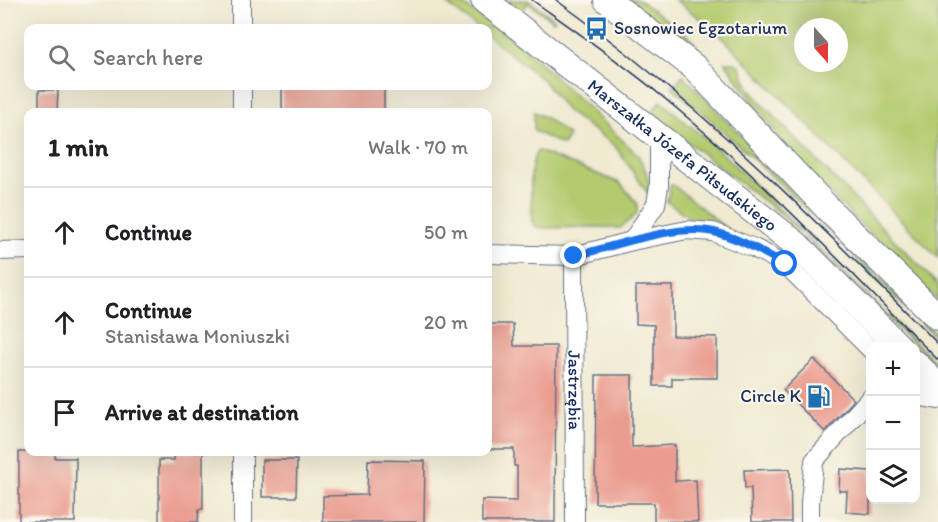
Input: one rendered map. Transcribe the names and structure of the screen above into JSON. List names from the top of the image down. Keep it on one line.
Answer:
{"streets":{"main road":["Marszałka Józefa Piłsudskiego"],"street":["Jastrzębia"]},"places":{"bus stop":["Sosnowiec Egzotarium"],"fuel station":["Circle K"]},"north":"bottom","page":{"search":"Search here","heading":["1 min","Walk · 70 m"],"list":[["Continue","50 m"],["Continue","Stanisława Moniuszki","20 m"],"Arrive at destination"],"map_buttons":["+","−"]}}
